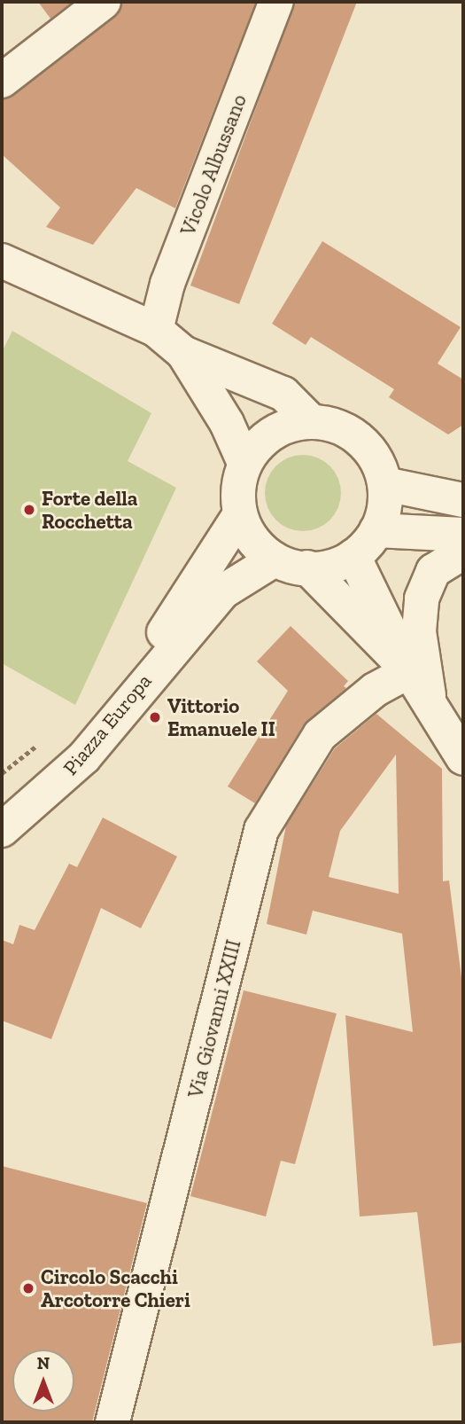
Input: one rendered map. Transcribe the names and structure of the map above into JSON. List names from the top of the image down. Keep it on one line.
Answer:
{"streets":{"street":["Vicolo Albussano","Piazza Europa","Via Giovanni XXIII"]},"places":["Forte della Rocchetta","Vittorio Emanuele II","Circolo Scacchi Arcotorre Chieri"],"north":"top"}
